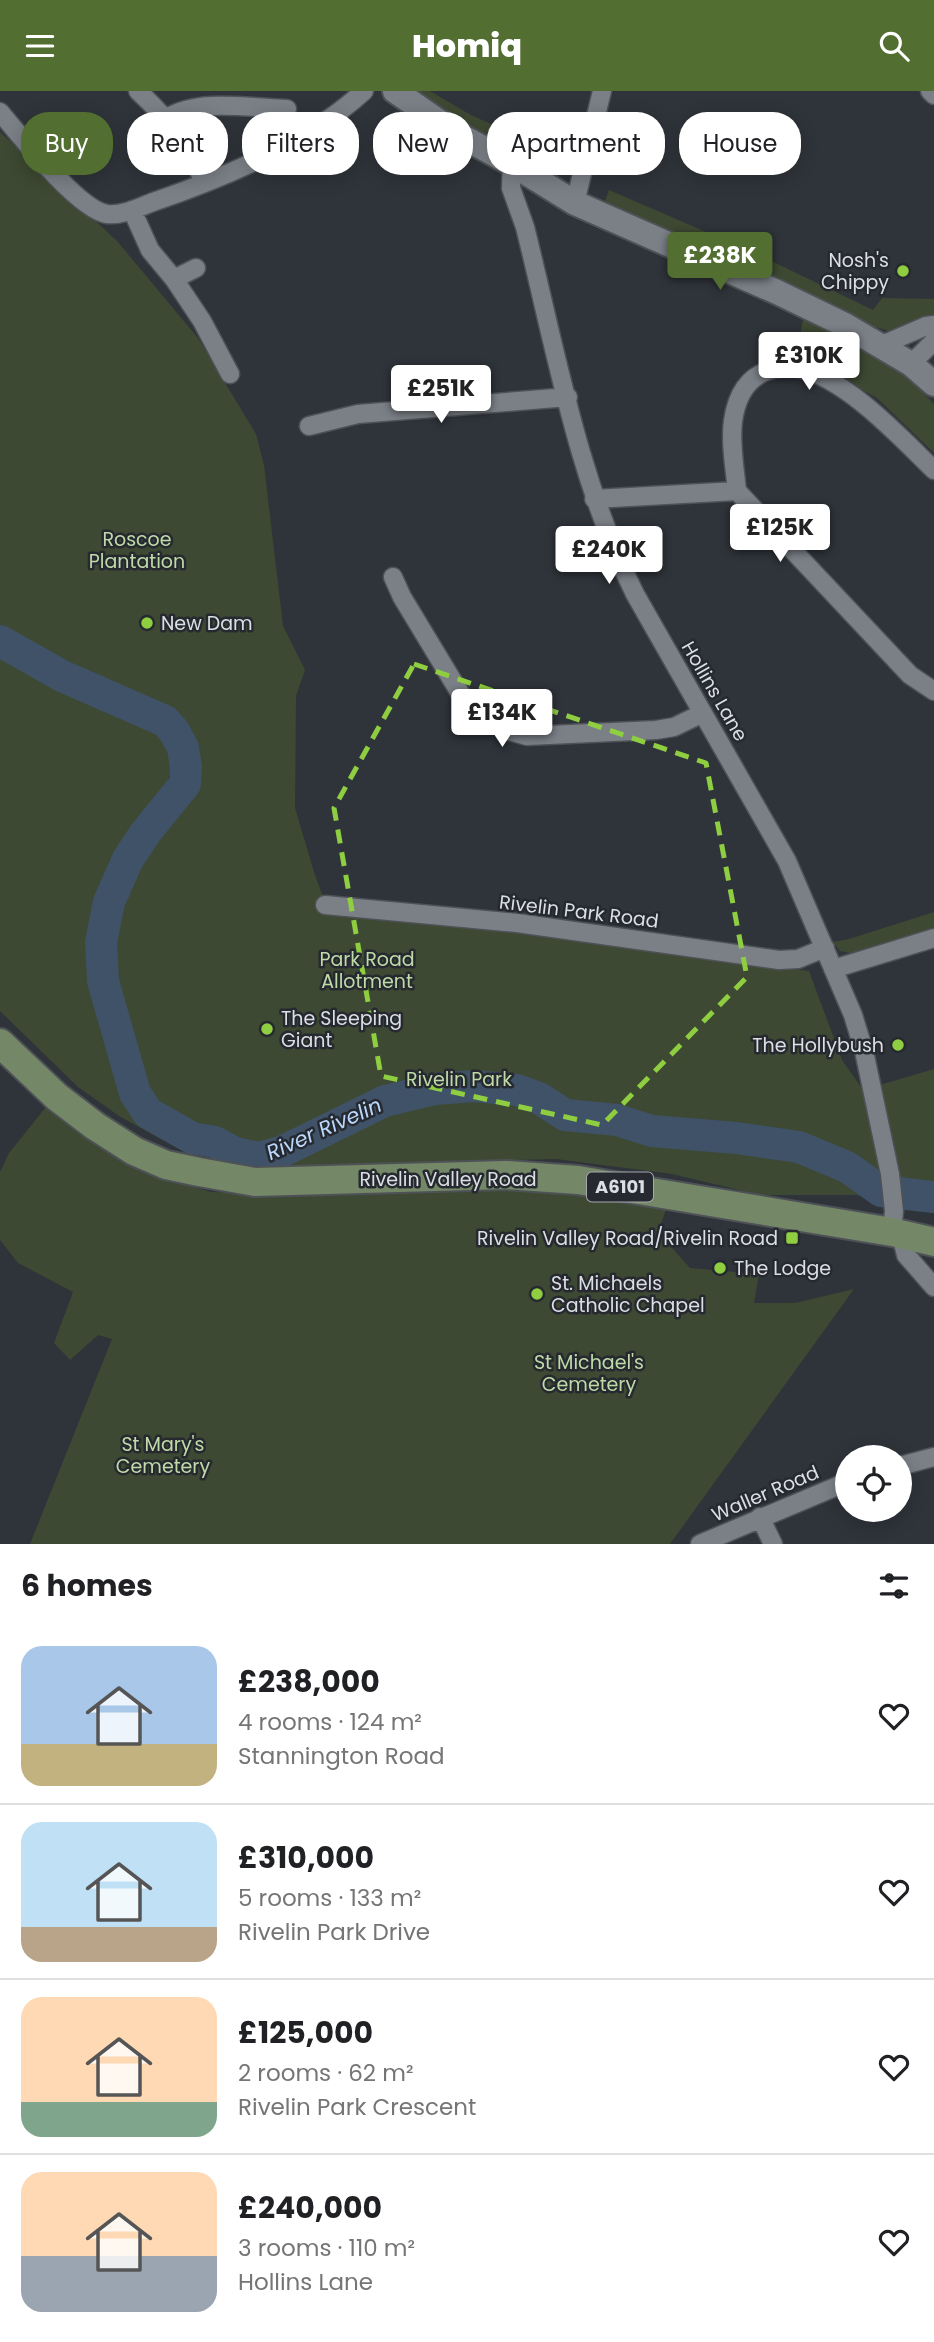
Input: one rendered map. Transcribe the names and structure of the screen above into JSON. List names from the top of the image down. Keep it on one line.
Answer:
{"streets":{"main road":["Rivelin Valley Road","A6101"],"street":["Hollins Lane","Rivelin Park Road","Waller Road"]},"crossings":[["Hollins Lane","Rivelin Park Road"],["Hollins Lane","Rivelin Valley Road"]],"water":["River Rivelin"],"parks":["Roscoe Plantation","Park Road Allotment","Rivelin Park","St Michael's Cemetery","St Mary's Cemetery"],"places":{"other":["Nosh's Chippy","New Dam","The Sleeping Giant","The Hollybush","The Lodge","St. Michaels Catholic Chapel"],"transit":["Rivelin Valley Road/Rivelin Road"]},"page":{"header":"Homiq","chip":["Buy","Rent","Filters","New","Apartment","House"],"price":["£238K","£310K","£251K","£125K","£240K","£134K"],"heading":"6 homes","list":[{"name":"£238,000","note":"4 rooms · 124 m² · Stannington Road"},{"name":"£310,000","note":"5 rooms · 133 m² · Rivelin Park Drive"},{"name":"£125,000","note":"2 rooms · 62 m² · Rivelin Park Crescent"},{"name":"£240,000","note":"3 rooms · 110 m² · Hollins Lane"}]}}
